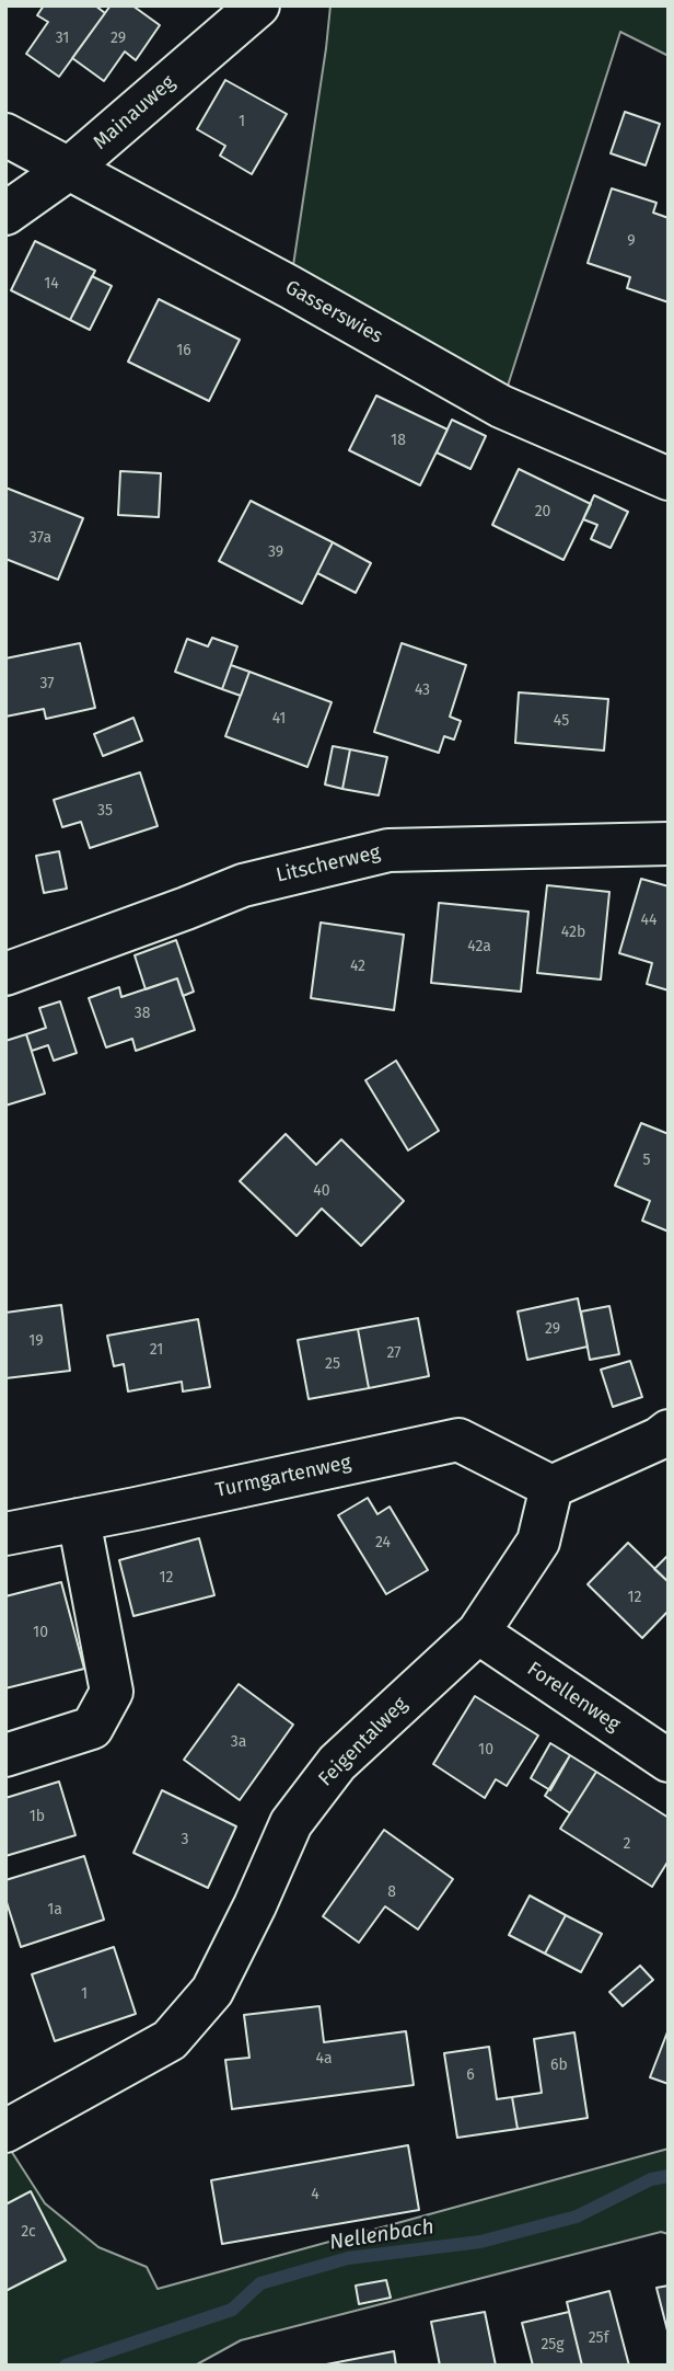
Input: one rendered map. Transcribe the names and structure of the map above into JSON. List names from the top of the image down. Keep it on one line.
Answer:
{"streets":{"street":["Mainauweg","Gasserswies","Litscherweg","Turmgartenweg","Forellenweg","Feigentalweg"]},"crossings":[["Mainauweg","Gasserswies"],["Turmgartenweg","Feigentalweg"],["Forellenweg","Feigentalweg"]],"water":["Nellenbach"],"house_numbers":["31","29","1","9","14","16","18","20","37a","39","37","43","41","45","35","44","42b","42a","42","38","5","40","29","19","21","27","25","24","12","12","10","3a","10","1b","3","2","8","1a","1","4a","6b","6","4","2c","25f","25g"]}
